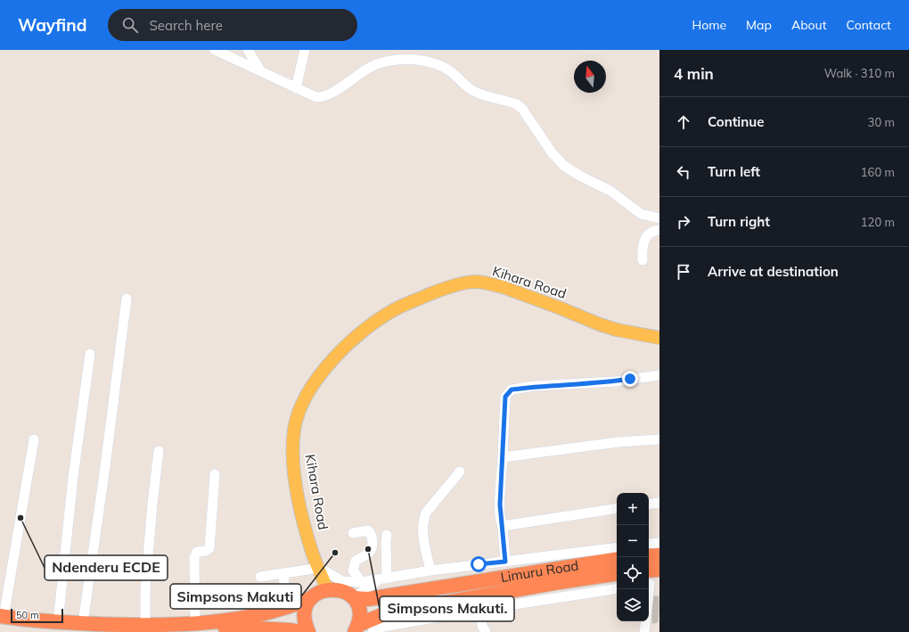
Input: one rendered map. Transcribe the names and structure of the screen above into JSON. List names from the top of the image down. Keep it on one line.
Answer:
{"streets":{"highway":["Limuru Road"],"main road":["Kihara Road"]},"places":["Ndenderu ECDE","Simpsons Makuti.","Simpsons Makuti"],"scale_bar":"50 m","north":"top","page":{"header":"Wayfind","search":"Search here","nav":["Home","Map","About","Contact"],"heading":["4 min","Walk · 310 m"],"list":[["Continue","30 m"],["Turn left","160 m"],["Turn right","120 m"],"Arrive at destination"],"map_buttons":["+","−"],"scale":"50 m"}}
